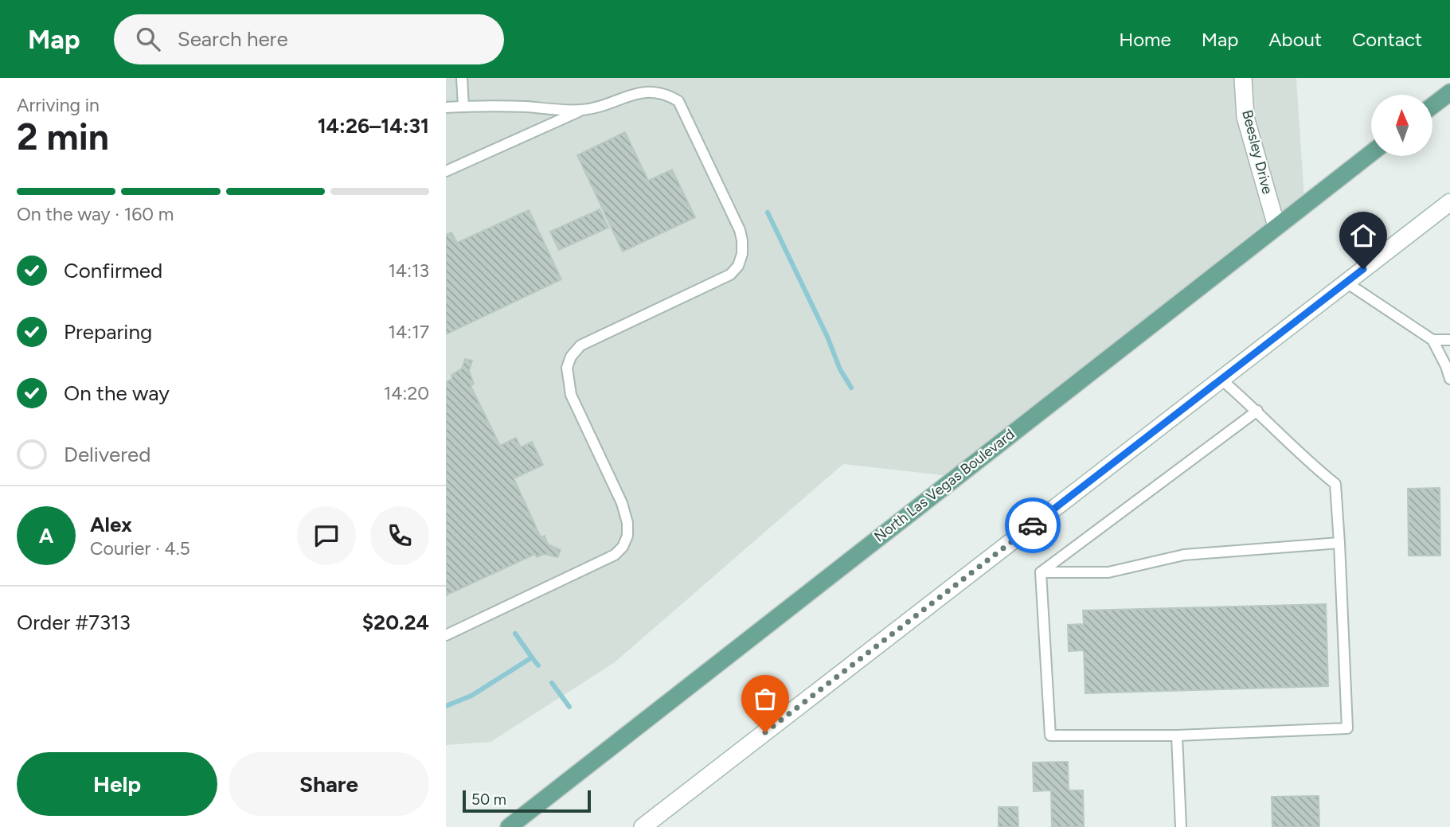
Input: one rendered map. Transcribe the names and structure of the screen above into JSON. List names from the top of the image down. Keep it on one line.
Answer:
{"streets":{"main road":["North Las Vegas Boulevard"],"street":["Beesley Drive"]},"crossings":[["Beesley Drive","North Las Vegas Boulevard"]],"scale_bar":"50 m","north":"top","page":{"header":"Map","search":"Search here","nav":["Home","Map","About","Contact"],"heading":["2 min","Arriving in","14:26–14:31"],"panel":["Alex","Courier · 4.5","Order #7313","$20.24"],"bar":"On the way · 160 m","list":[["Confirmed","14:13"],["Preparing","14:17"],["On the way","14:20"],"Delivered"],"round":"A","buttons":["Help","Share"],"scale":"50 m"}}
